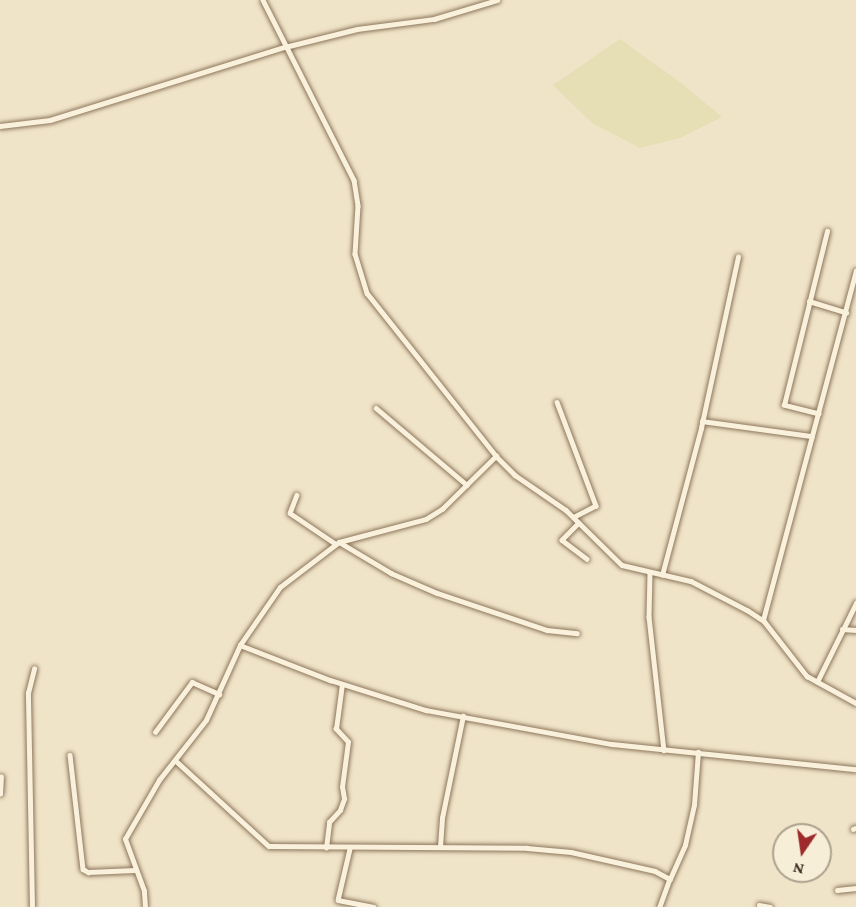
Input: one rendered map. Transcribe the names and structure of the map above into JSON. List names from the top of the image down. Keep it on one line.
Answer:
{"north":"bottom"}
